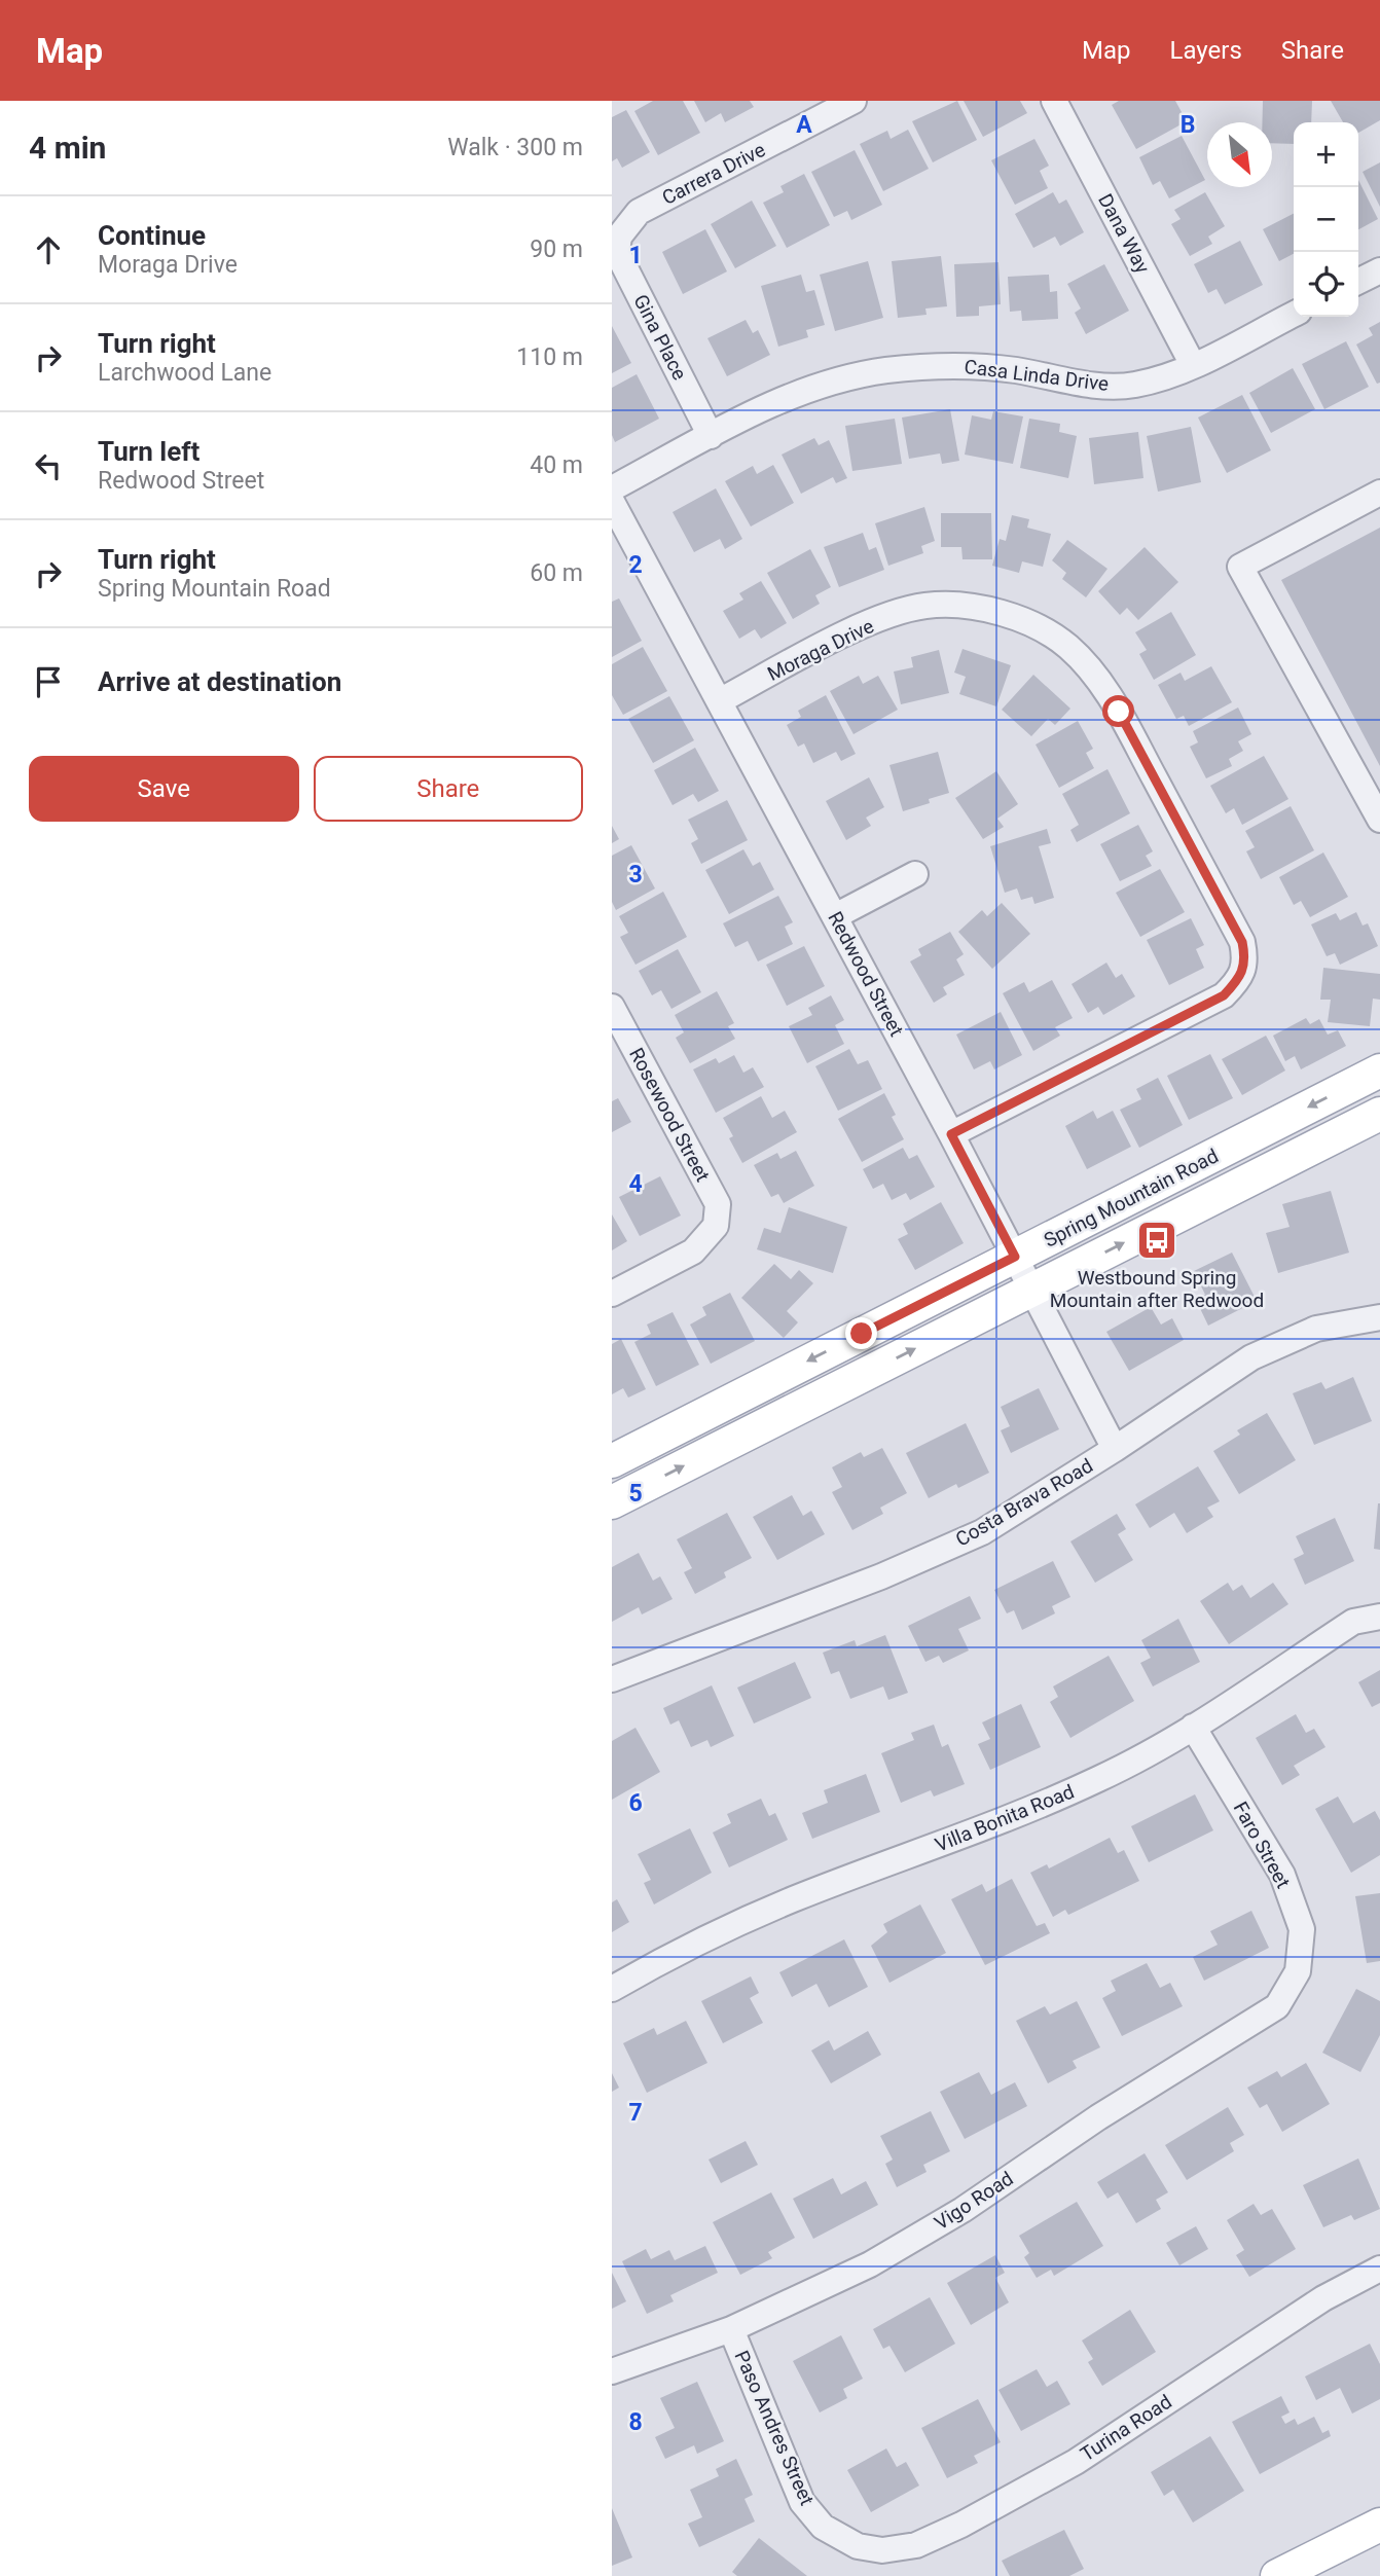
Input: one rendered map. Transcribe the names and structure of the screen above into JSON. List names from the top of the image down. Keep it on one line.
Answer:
{"streets":{"main road":["Spring Mountain Road"],"street":["Carrera Drive","Dana Way","Gina Place","Casa Linda Drive","Moraga Drive","Redwood Street","Rosewood Street","Costa Brava Road","Villa Bonita Road","Faro Street","Vigo Road","Paso Andres Street","Turina Road"]},"crossings":[["Carrera Drive","Gina Place"],["Dana Way","Casa Linda Drive"],["Gina Place","Casa Linda Drive"],["Moraga Drive","Redwood Street"],["Redwood Street","Spring Mountain Road"],["Redwood Street","Costa Brava Road"],["Villa Bonita Road","Faro Street"],["Faro Street","Vigo Road"],["Vigo Road","Paso Andres Street"],["Paso Andres Street","Turina Road"]],"places":{"bus stop":["Westbound Spring Mountain after Redwood"]},"north":"bottom right","page":{"header":"Map","nav":["Map","Layers","Share"],"heading":["4 min","Walk · 300 m"],"map_buttons":["+","−"],"list":[["Continue","Moraga Drive","90 m"],["Turn right","Larchwood Lane","110 m"],["Turn left","Redwood Street","40 m"],["Turn right","Spring Mountain Road","60 m"],"Arrive at destination"],"buttons":["Save","Share"]},"grid":{"columns":["A","B"],"rows":["1","2","3","4","5","6","7","8"]}}
